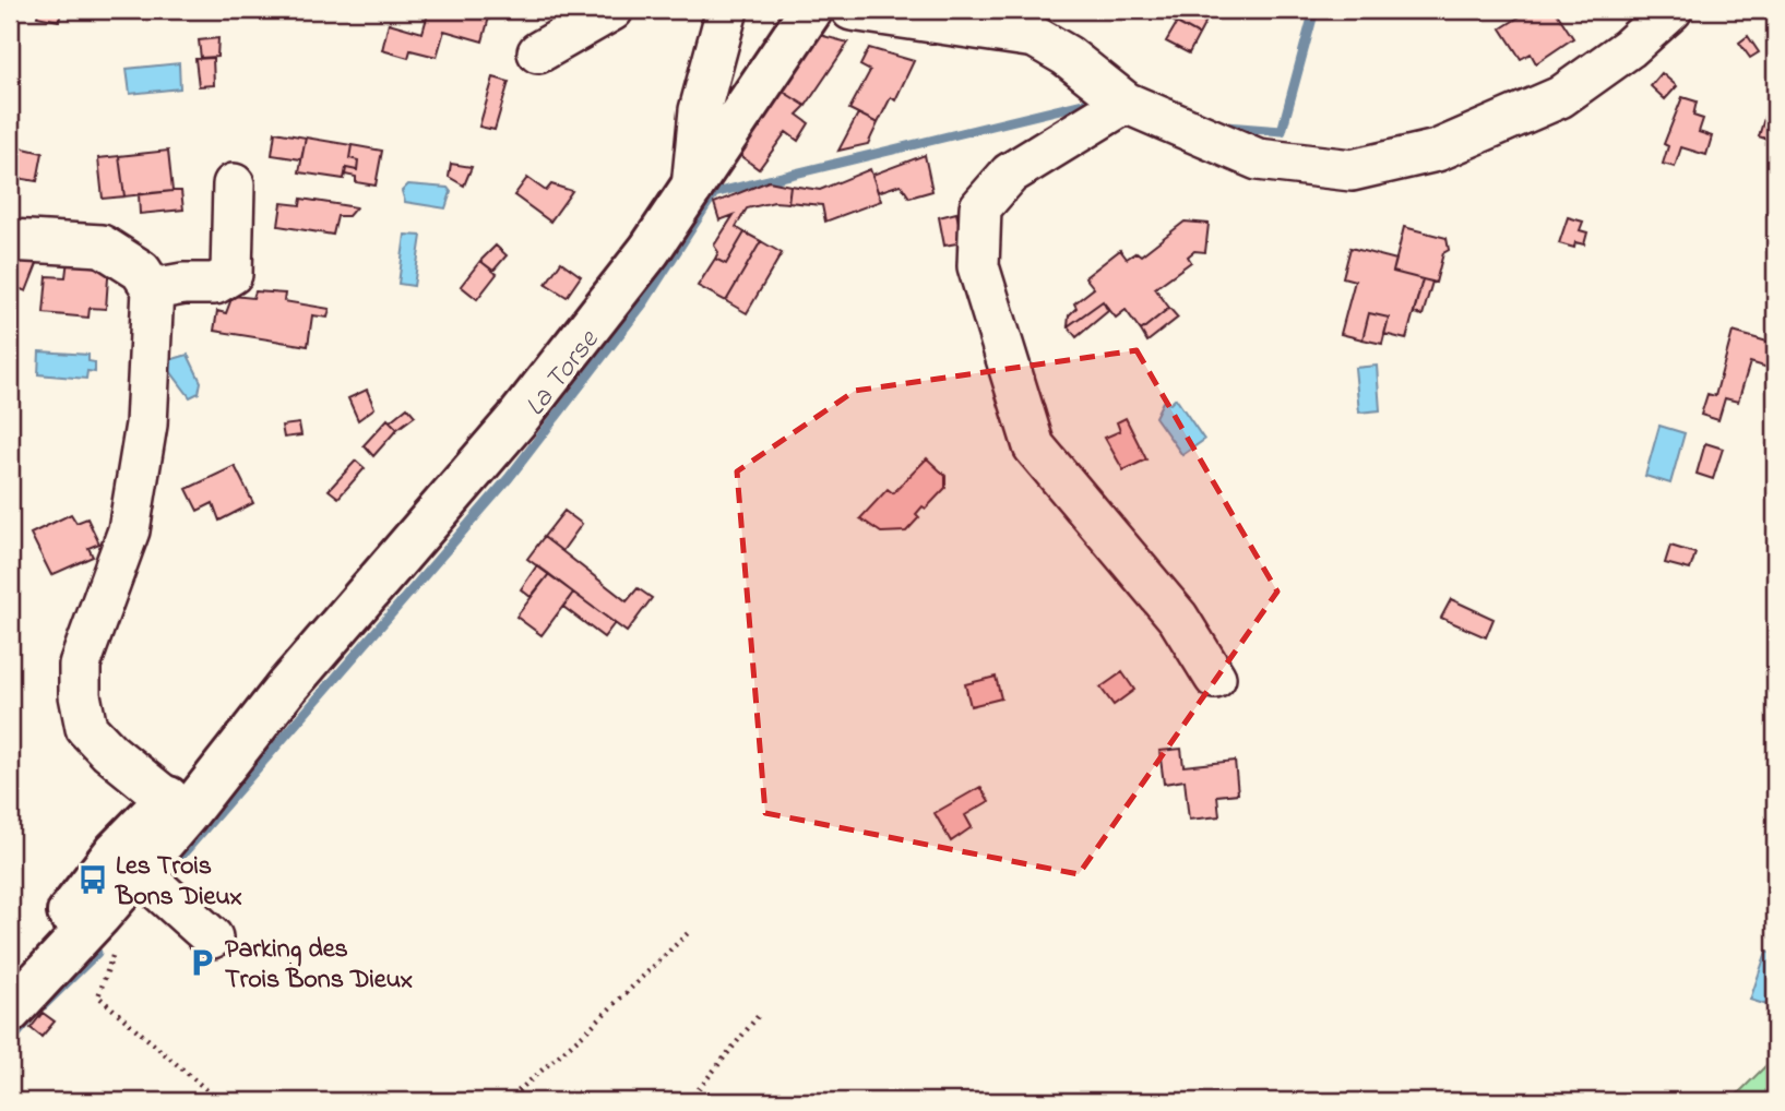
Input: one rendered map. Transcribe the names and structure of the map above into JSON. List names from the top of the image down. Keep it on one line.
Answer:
{"water":["La Torse"],"places":{"bus stop":["Les Trois Bons Dieux"],"parking":["Parking des Trois Bons Dieux"]}}
